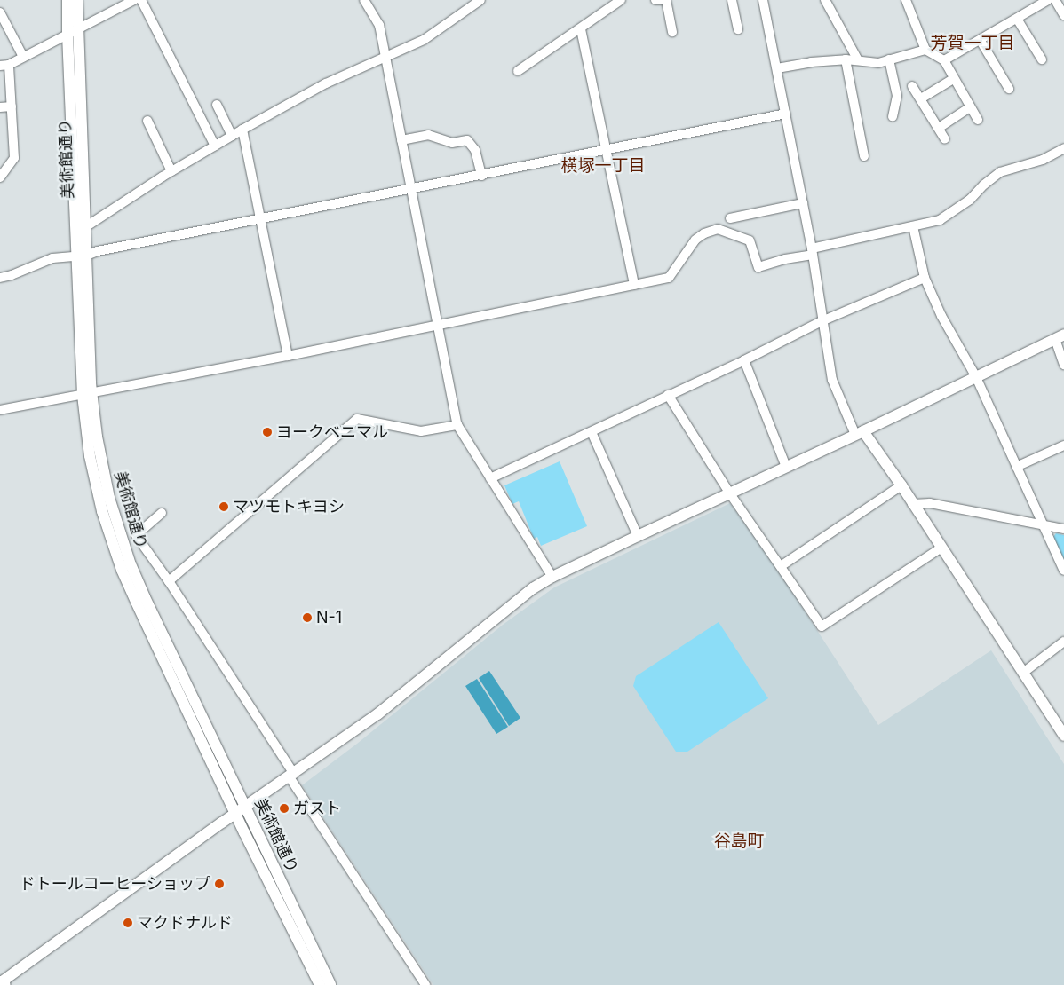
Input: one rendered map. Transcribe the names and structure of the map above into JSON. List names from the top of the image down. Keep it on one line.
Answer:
{"streets":{"street":["美術館通り"]},"districts":["芳賀一丁目","横塚一丁目","谷島町"],"places":["ヨークベニマル","マツモトキヨシ","N-1","ガスト","ドトールコーヒーショップ","マクドナルド"]}
